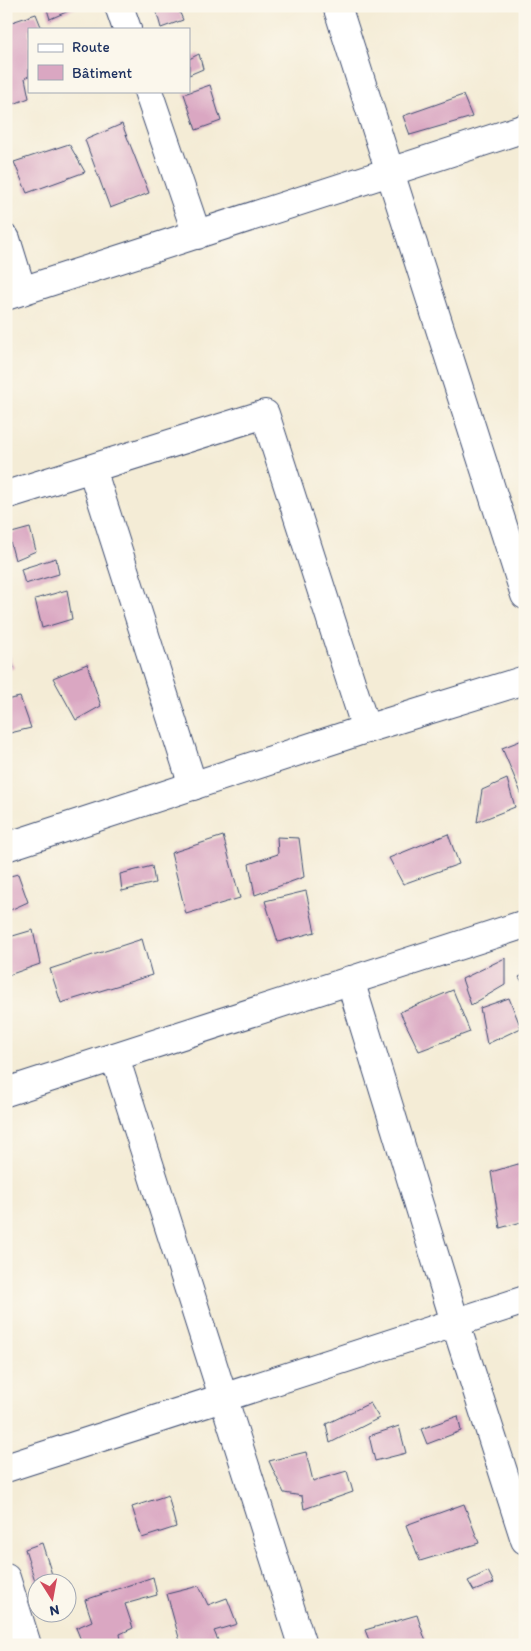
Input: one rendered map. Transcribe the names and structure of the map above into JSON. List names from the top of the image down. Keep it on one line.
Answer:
{"legend":["Route","Bâtiment"],"north":"bottom"}
